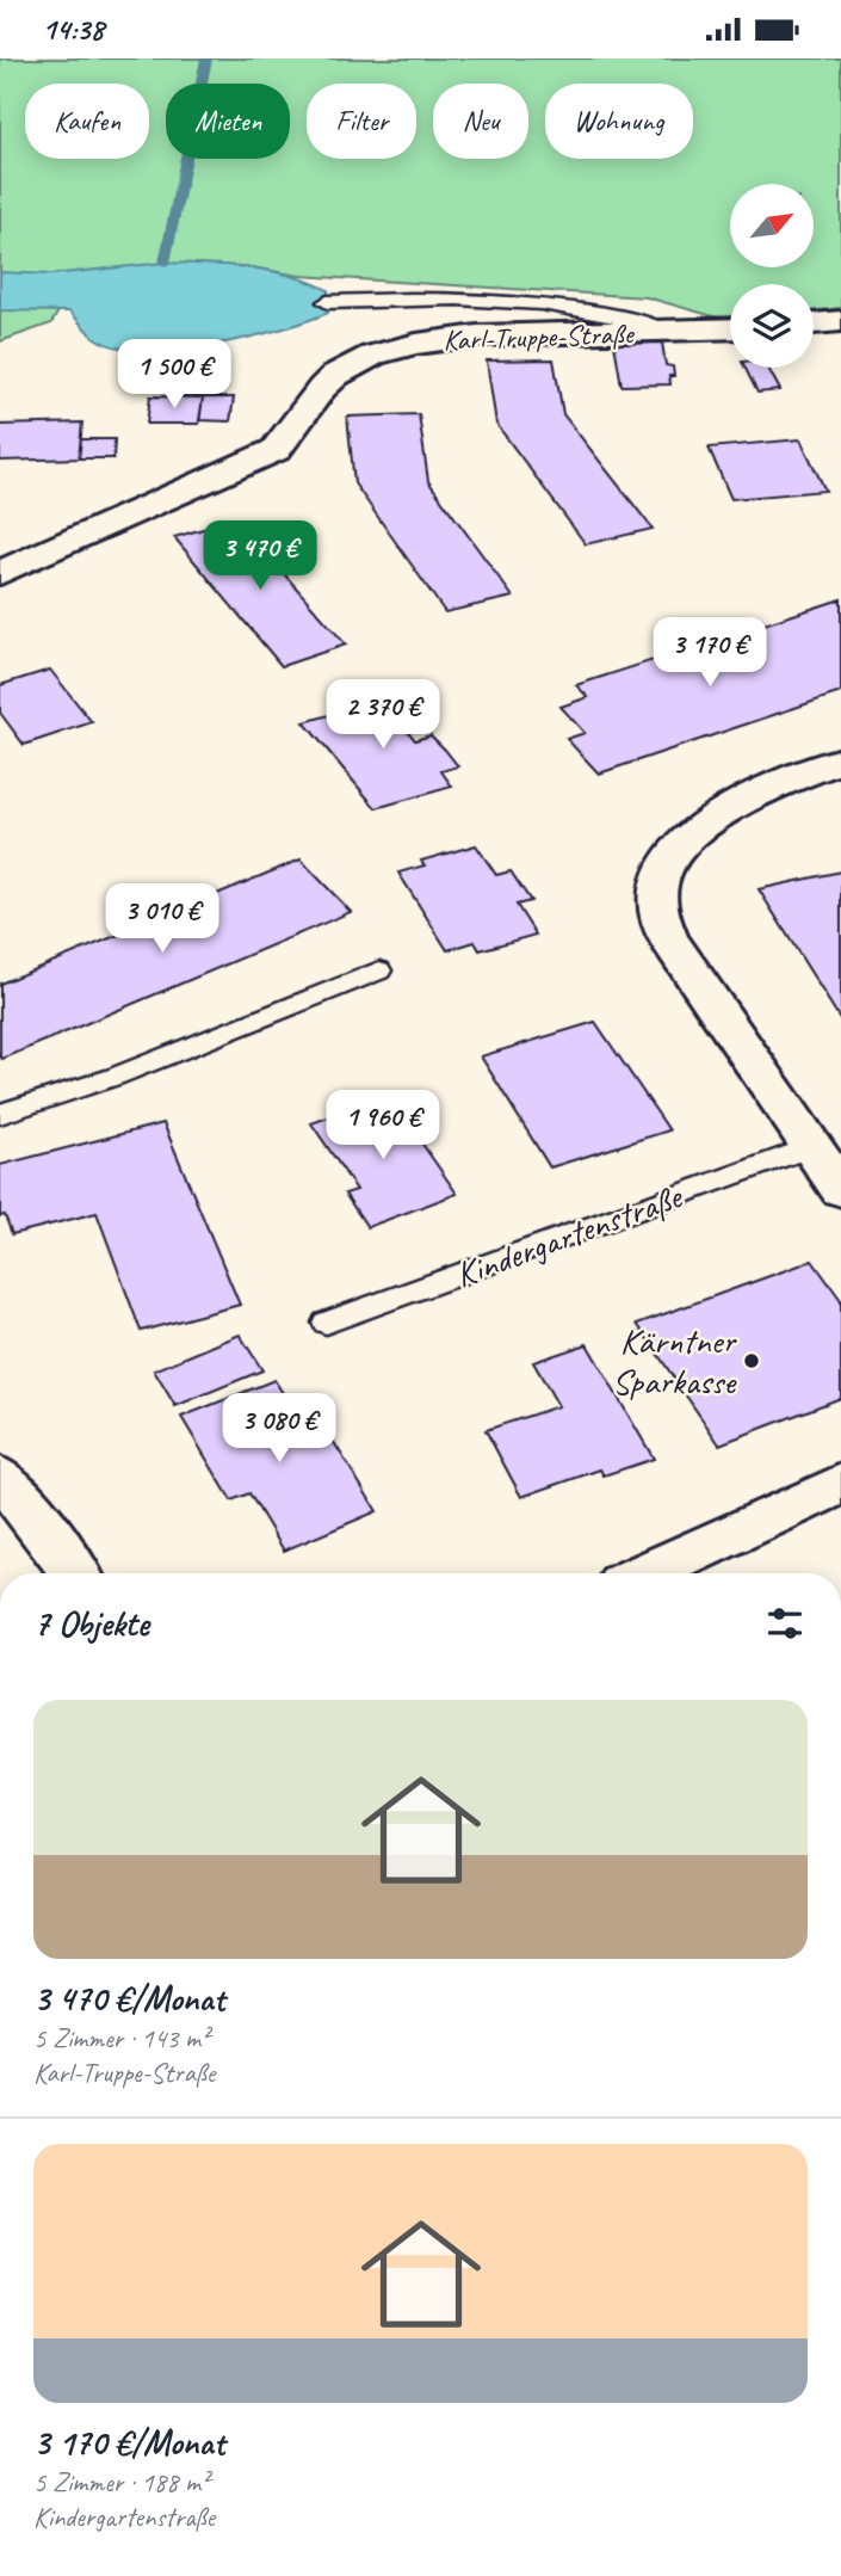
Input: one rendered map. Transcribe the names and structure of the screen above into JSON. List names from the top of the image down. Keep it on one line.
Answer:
{"streets":{"street":["Karl-Truppe-Straße"],"lane":["Kindergartenstraße"]},"places":["Kärntner Sparkasse"],"north":"top right","page":{"status":"14:38","chip":["Kaufen","Mieten","Filter","Neu","Wohnung"],"price":["1 500 €","3 470 €","3 170 €","2 370 €","3 010 €","1 960 €","3 080 €"],"heading":"7 Objekte","list":[{"name":"3 470 €/Monat","note":"5 Zimmer · 143 m² · Karl-Truppe-Straße"},{"name":"3 170 €/Monat","note":"5 Zimmer · 188 m² · Kindergartenstraße"}]}}
